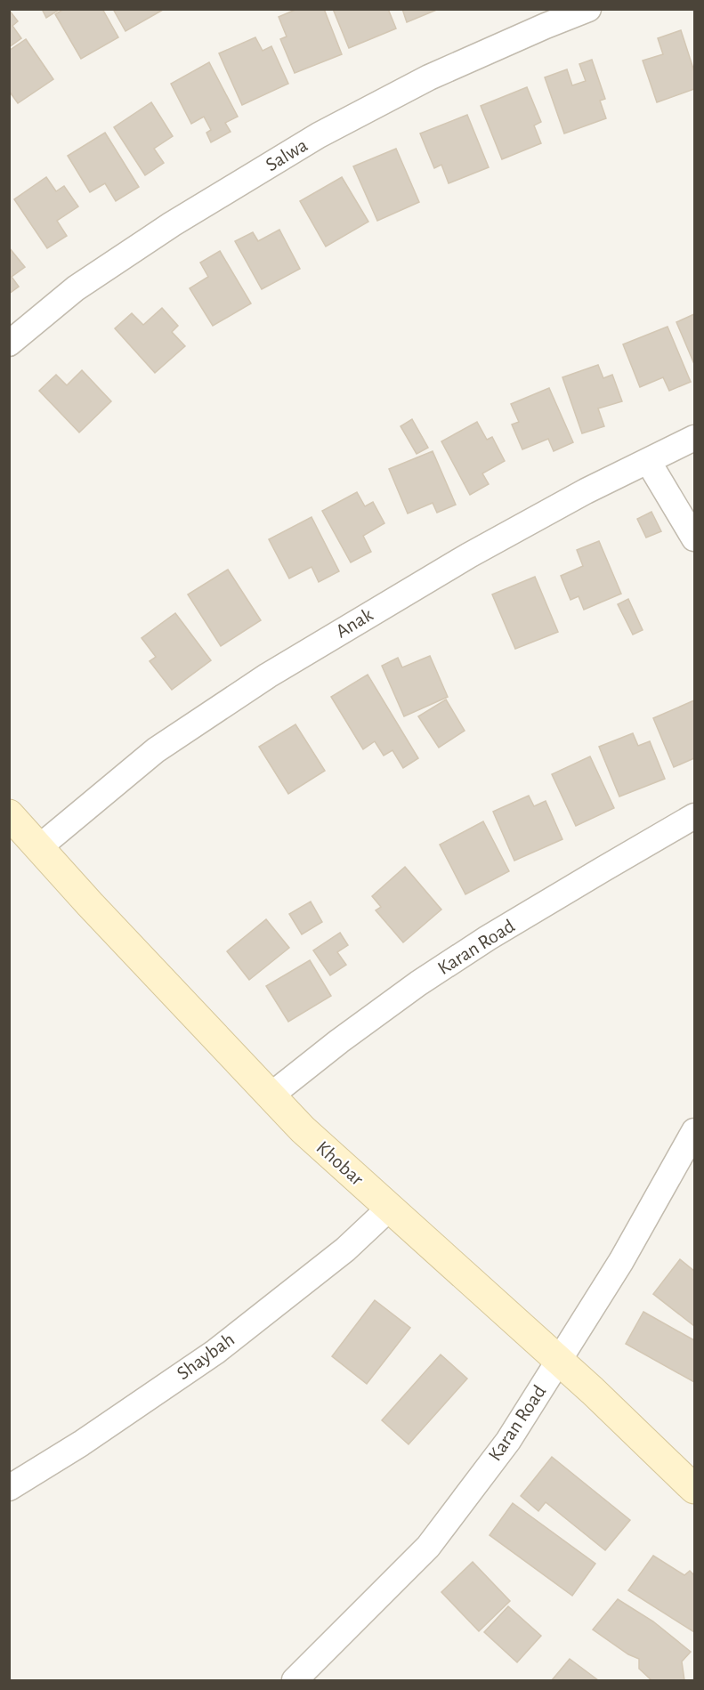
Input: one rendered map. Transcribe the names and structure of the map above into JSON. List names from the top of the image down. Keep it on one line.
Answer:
{"streets":{"main road":["Khobar"],"street":["Salwa","Anak","Karan Road","Shaybah"]},"crossings":[["Anak","Khobar"],["Karan Road","Khobar"],["Khobar","Shaybah"]]}
